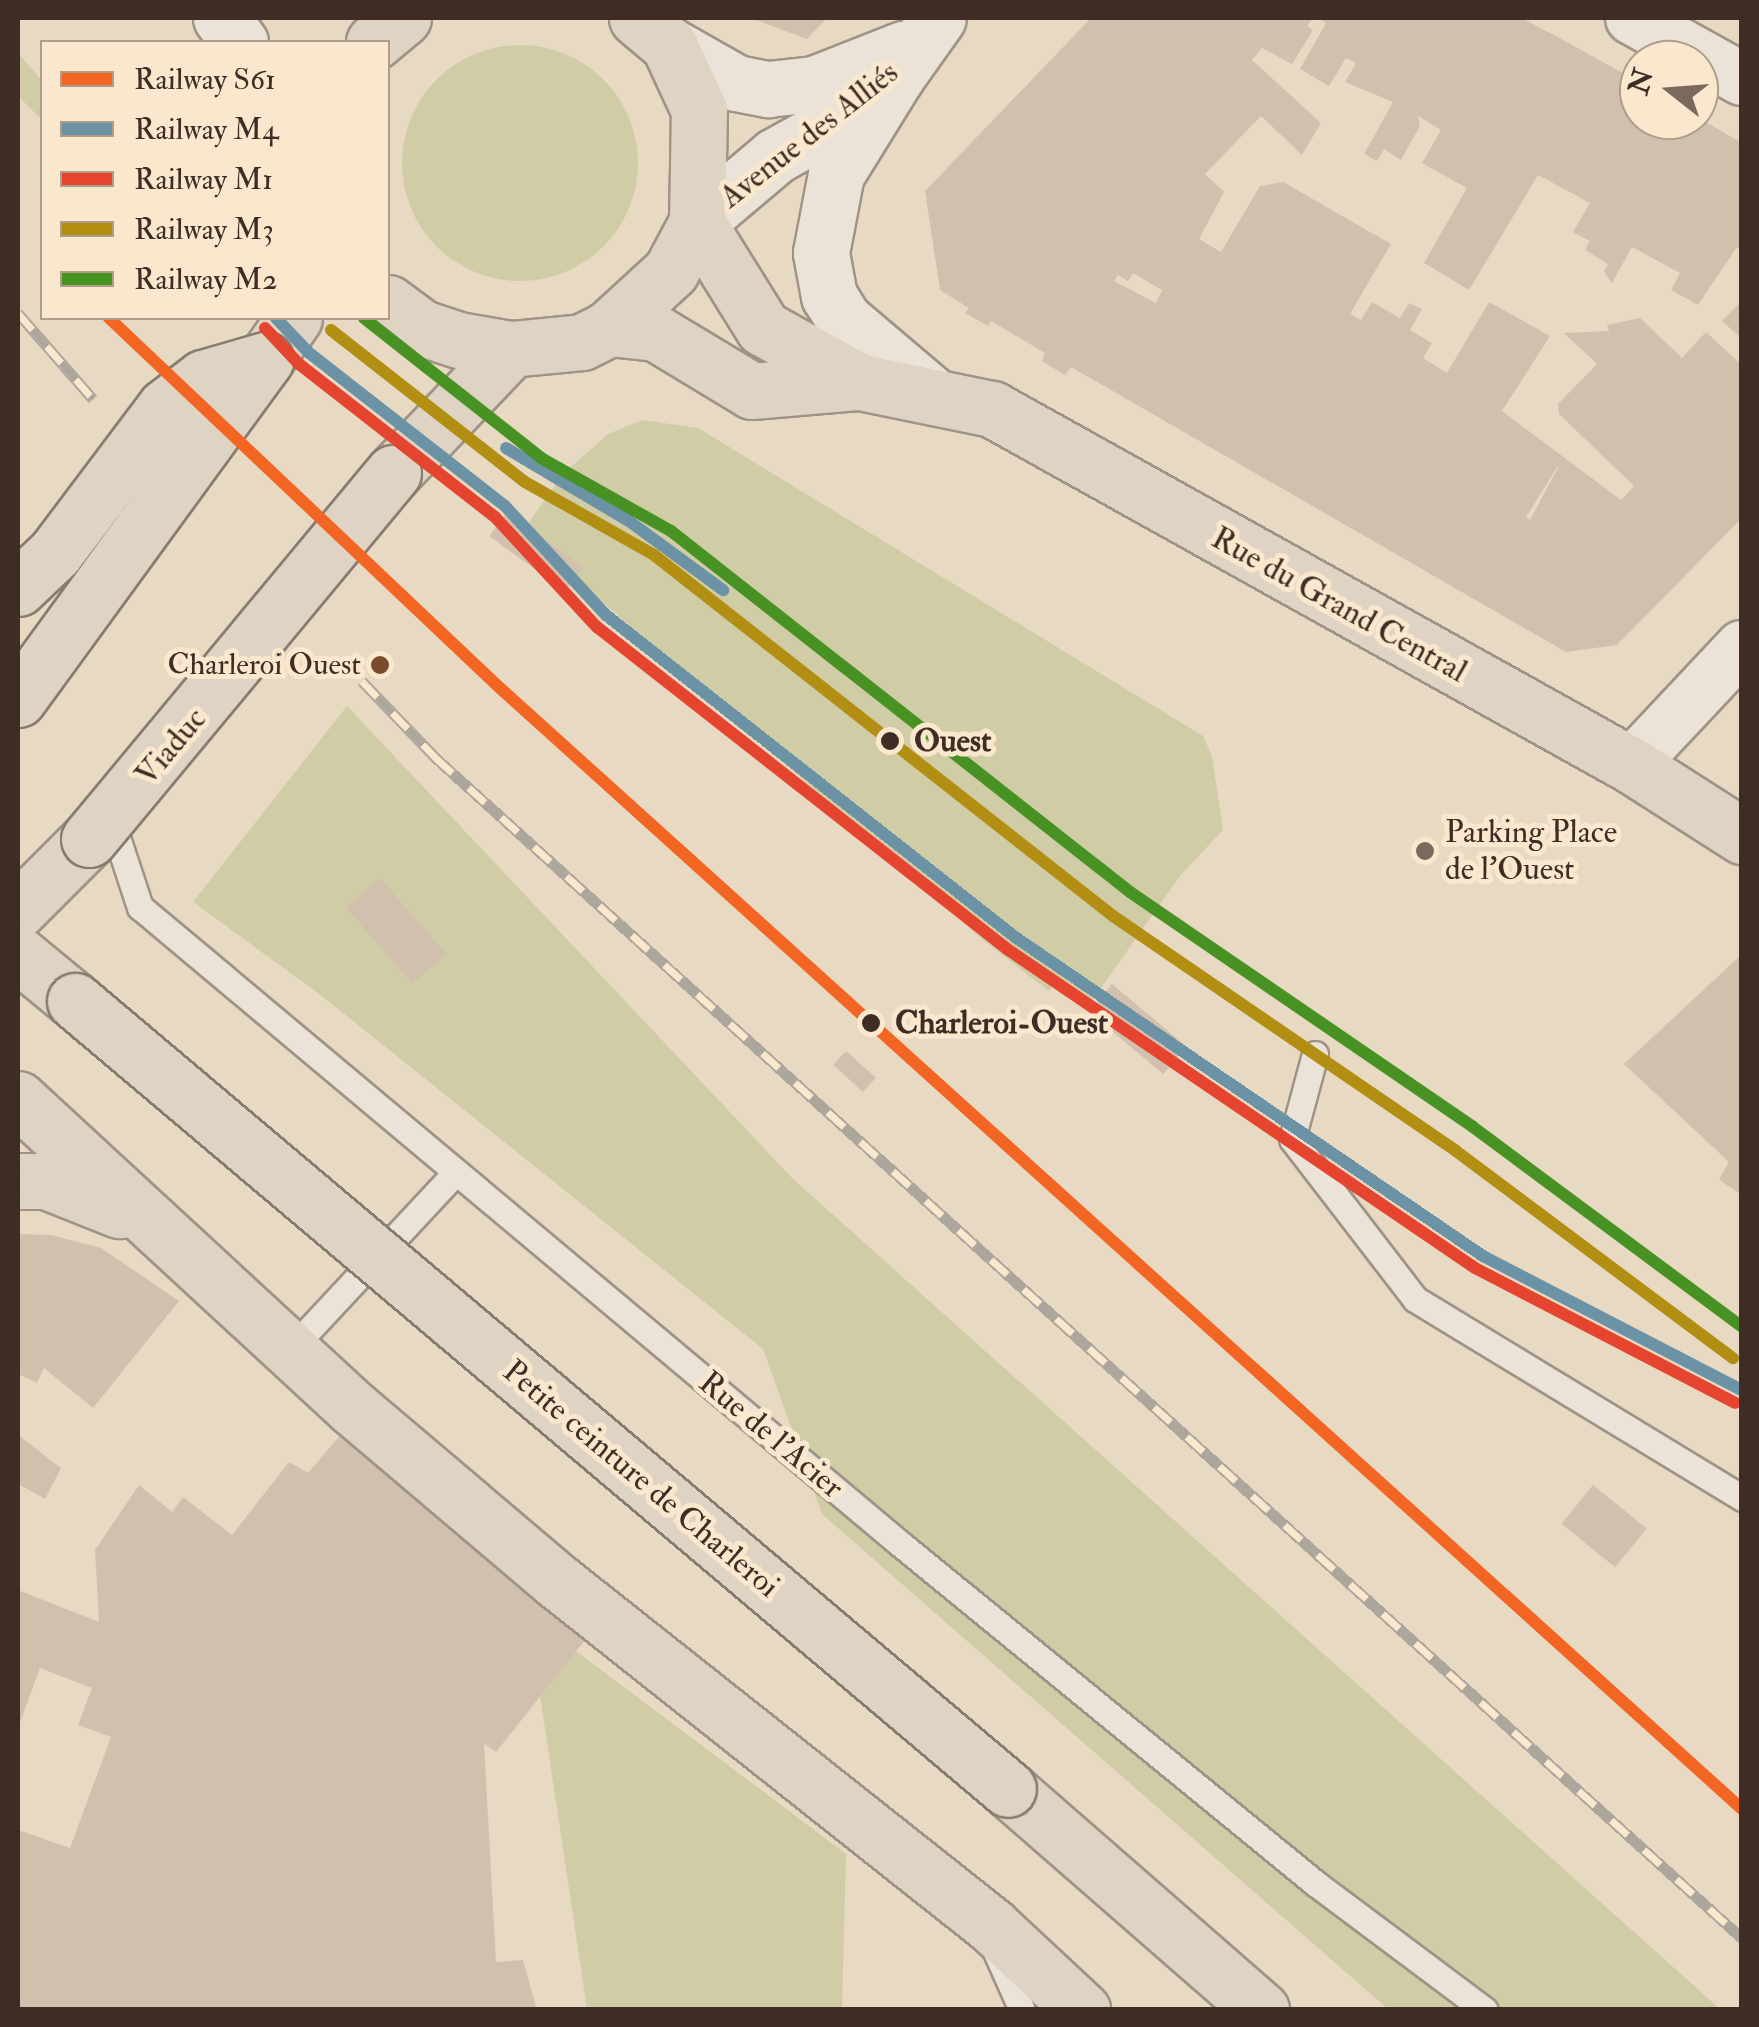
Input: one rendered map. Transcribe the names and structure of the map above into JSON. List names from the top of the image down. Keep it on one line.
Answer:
{"streets":{"main road":["Rue du Grand Central","Viaduc","Petite ceinture de Charleroi"],"street":["Avenue des Alliés"],"lane":["Rue de l'Acier"]},"crossings":[["Avenue des Alliés","Rue du Grand Central"],["Viaduc","Rue de l'Acier"]],"places":["Charleroi Ouest","Ouest","Parking Place de l'Ouest","Charleroi-Ouest"],"lines":["rail line S61","rail line M4","rail line M2","rail line M1","rail line M3"],"legend":["Railway S61","Railway M4","Railway M1","Railway M3","Railway M2"],"north":"left"}
